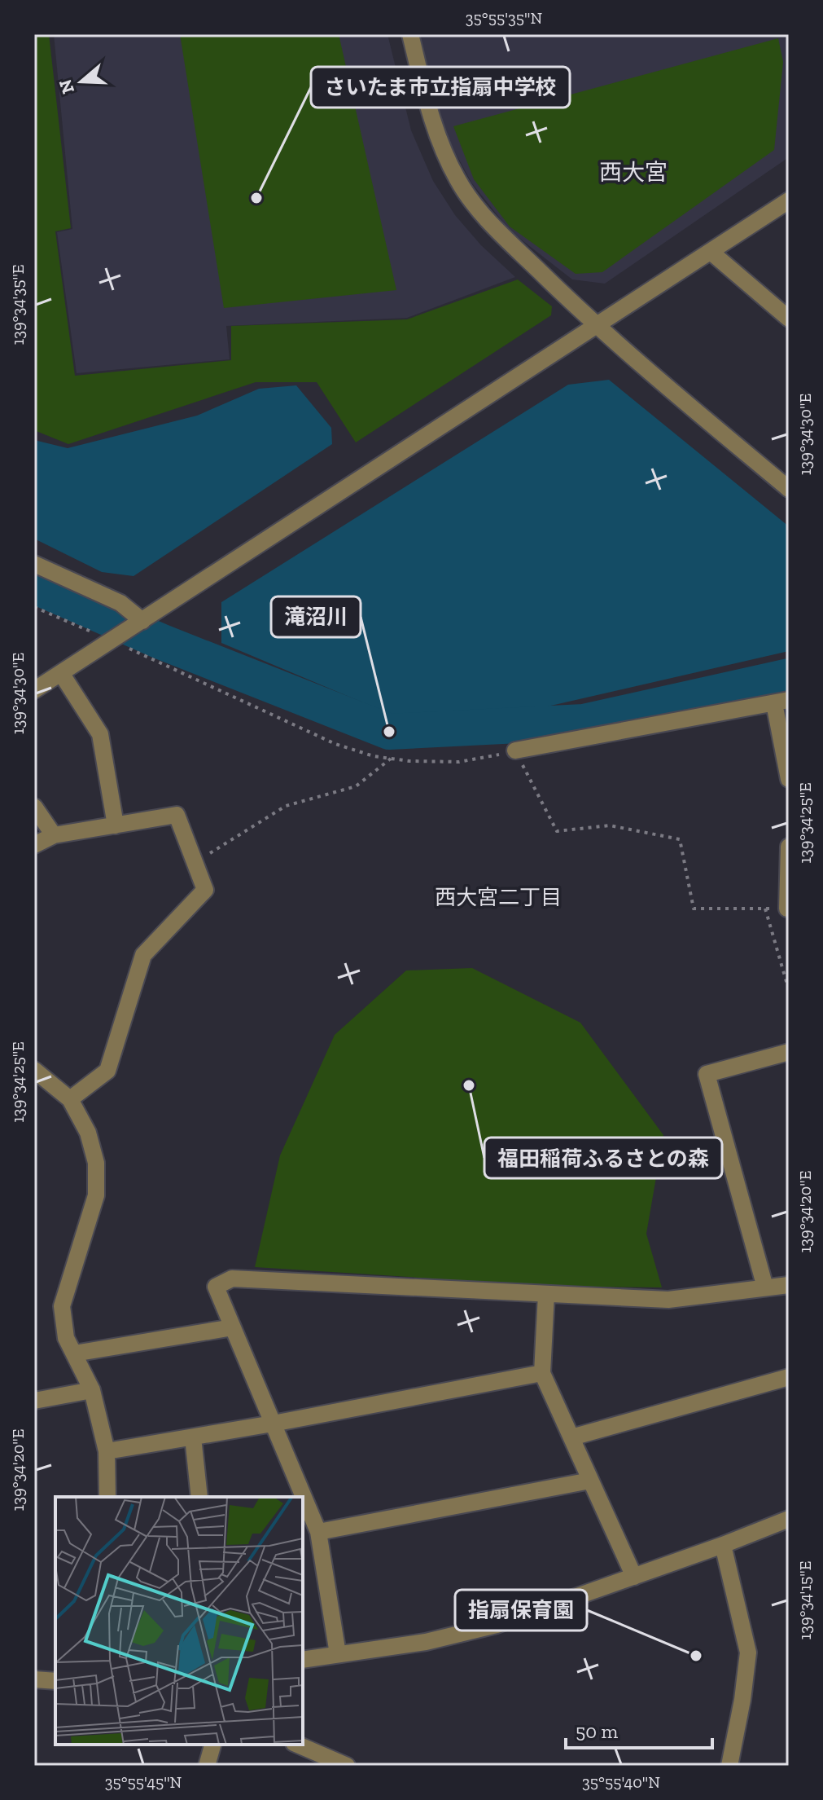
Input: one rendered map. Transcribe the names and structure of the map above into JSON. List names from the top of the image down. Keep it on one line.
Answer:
{"districts":["西大宮","西大宮二丁目"],"places":["さいたま市立指扇中学校","滝沼川","福田稲荷ふるさとの森","指扇保育園"],"scale_bar":"50 m","north":"left","coordinates":["35°55'35\"N","139°34'35\"E","139°34'30\"E","139°34'25\"E","139°34'20\"E","139°34'15\"E","35°55'45\"N","35°55'40\"N"]}
